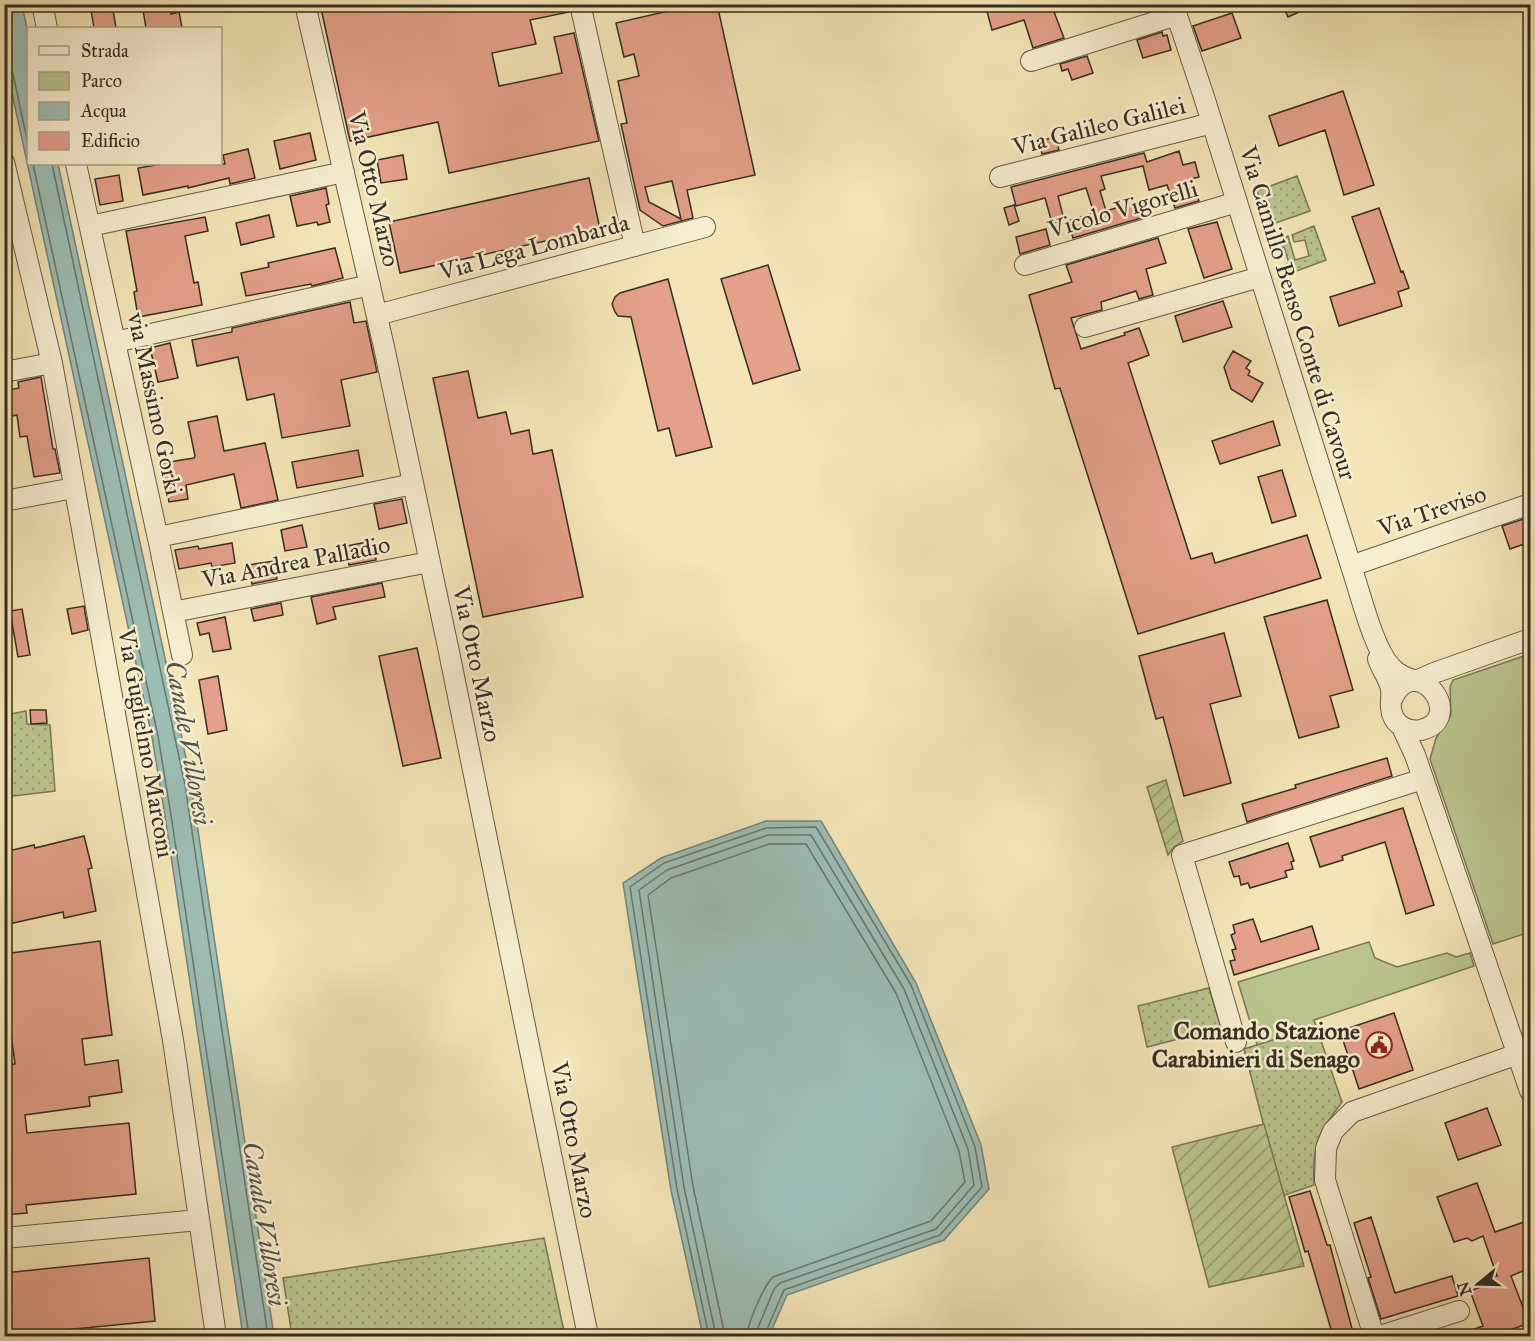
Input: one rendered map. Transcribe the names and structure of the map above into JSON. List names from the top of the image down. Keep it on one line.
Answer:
{"streets":{"street":["Via Galileo Galilei","Via Otto Marzo","Vicolo Vigorelli","Via Lega Lombarda","Via Camillo Benso Conte di Cavour","via Massimo Gorki","Via Treviso","Via Andrea Palladio","Via Guglielmo Marconi"]},"crossings":[["Via Galileo Galilei","Via Camillo Benso Conte di Cavour"],["Via Otto Marzo","Via Lega Lombarda"],["Via Otto Marzo","Via Andrea Palladio"],["Vicolo Vigorelli","Via Camillo Benso Conte di Cavour"],["Via Camillo Benso Conte di Cavour","Via Treviso"],["via Massimo Gorki","Via Andrea Palladio"]],"water":["Canale Villoresi"],"places":{"public building":["Comando Stazione Carabinieri di Senago"]},"legend":["Strada","Parco","Acqua","Edificio"],"north":"left"}
